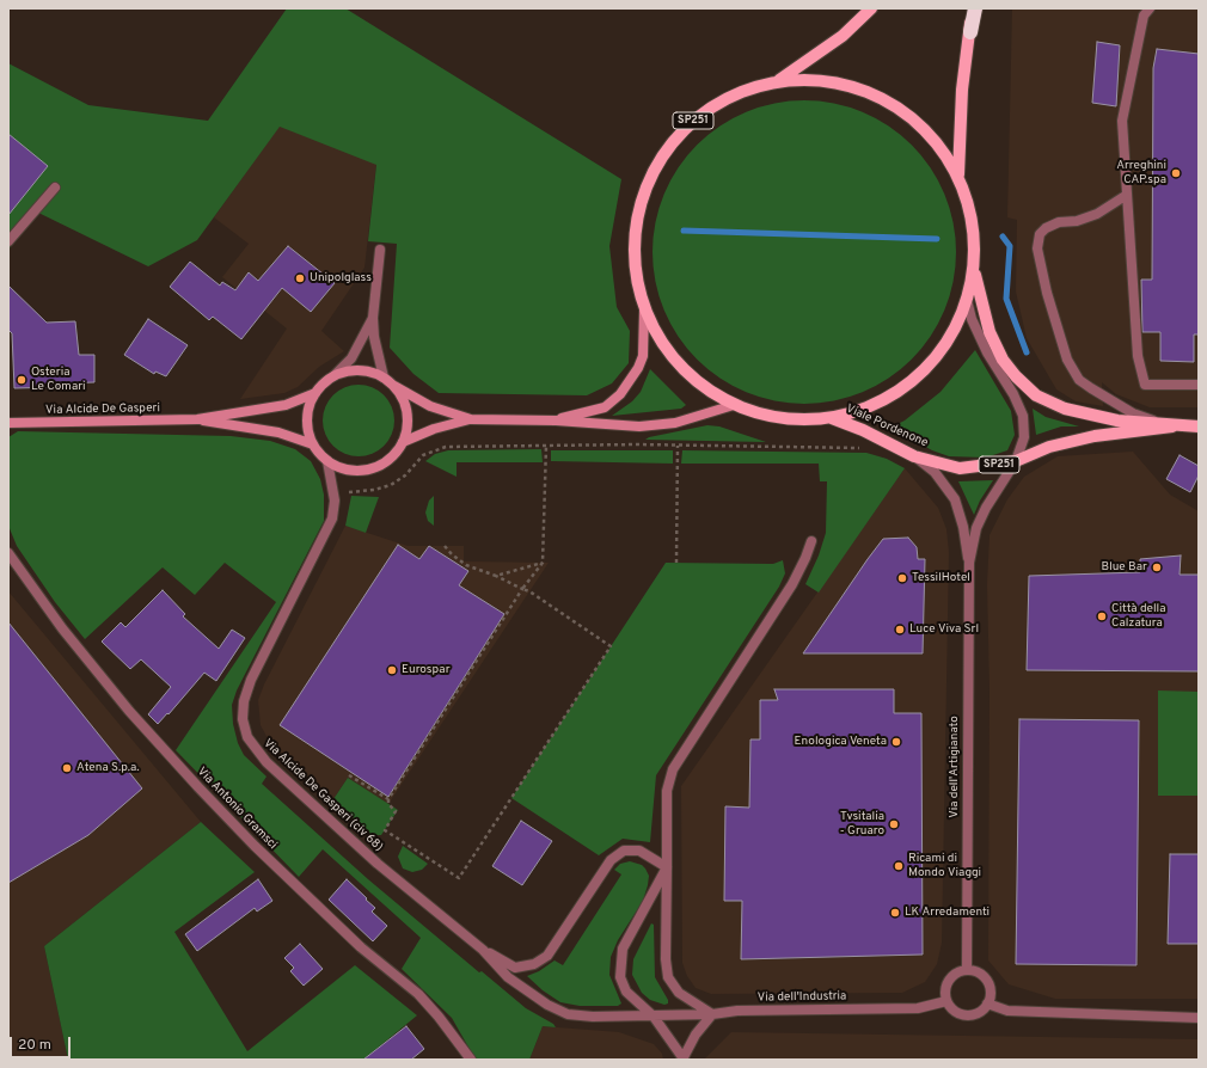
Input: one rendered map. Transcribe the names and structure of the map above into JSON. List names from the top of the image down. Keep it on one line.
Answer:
{"streets":{"main road":["SP251","Via Alcide De Gasperi","Viale Pordenone"],"street":["Via dell'Artigianato","Via Alcide De Gasperi (civ 68)","Via Antonio Gramsci","Via dell'Industria"]},"crossings":[["SP251","Viale Pordenone"],["Via Alcide De Gasperi","Via Alcide De Gasperi (civ 68)"],["Via dell'Artigianato","Via dell'Industria"],["Via Alcide De Gasperi (civ 68)","Via dell'Industria"]],"places":["Arreghini CAP.spa","Unipolglass","Osteria Le Comari","Blue Bar","TessilHotel","Città della Calzatura","Luce Viva Srl","Eurospar","Enologica Veneta","Atena S.p.a.","Tvsitalia - Gruaro","Ricami di Mondo Viaggi","LK Arredamenti"],"scale_bar":"20 m"}
